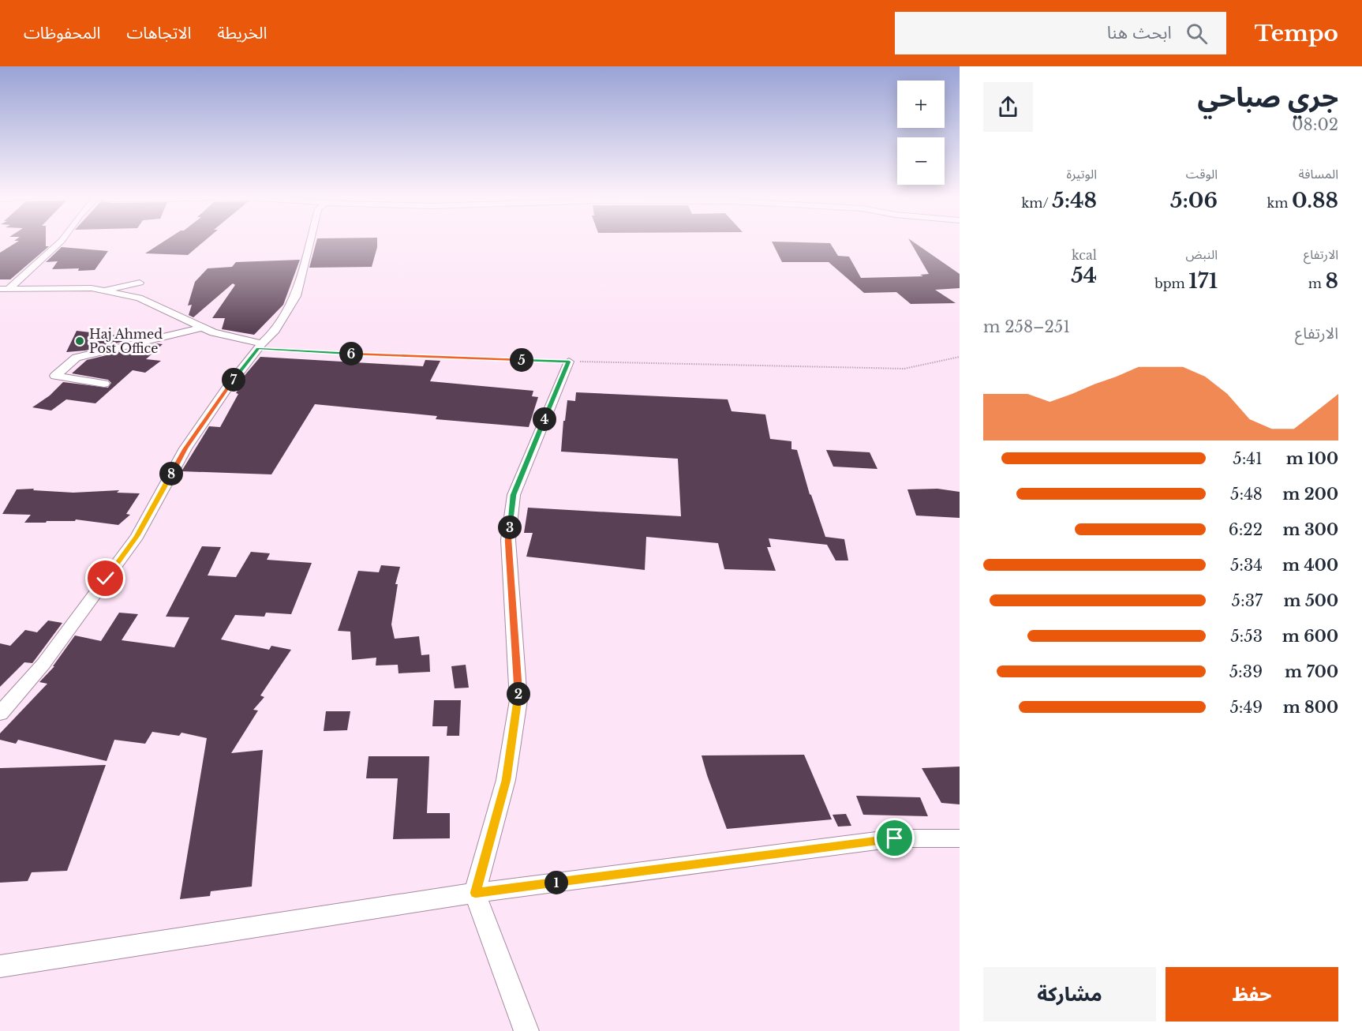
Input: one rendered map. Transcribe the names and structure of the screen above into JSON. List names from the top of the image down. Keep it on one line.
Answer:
{"places":["Haj Ahmed Post Office"],"page":{"header":"Tempo","search":"ابحث هنا","nav":["الخريطة","الاتجاهات","المحفوظات"],"heading":["جري صباحي","08:02"],"map_buttons":["+","−"],"stats":[["المسافة","0.88 km"],["الوقت","5:06"],["الوتيرة","5:48 /km"],["الارتفاع","8 m"],["النبض","171 bpm"],["kcal","54"]],"chart":["الارتفاع","251–258 m"],"pins":["6","5","7","4","8","3","2","1"],"list":[{"name":"100 m","note":"5:41"},{"name":"200 m","note":"5:48"},{"name":"300 m","note":"6:22"},{"name":"400 m","note":"5:34"},{"name":"500 m","note":"5:37"},{"name":"600 m","note":"5:53"},{"name":"700 m","note":"5:39"},{"name":"800 m","note":"5:49"}],"buttons":["حفظ","مشاركة"]}}
